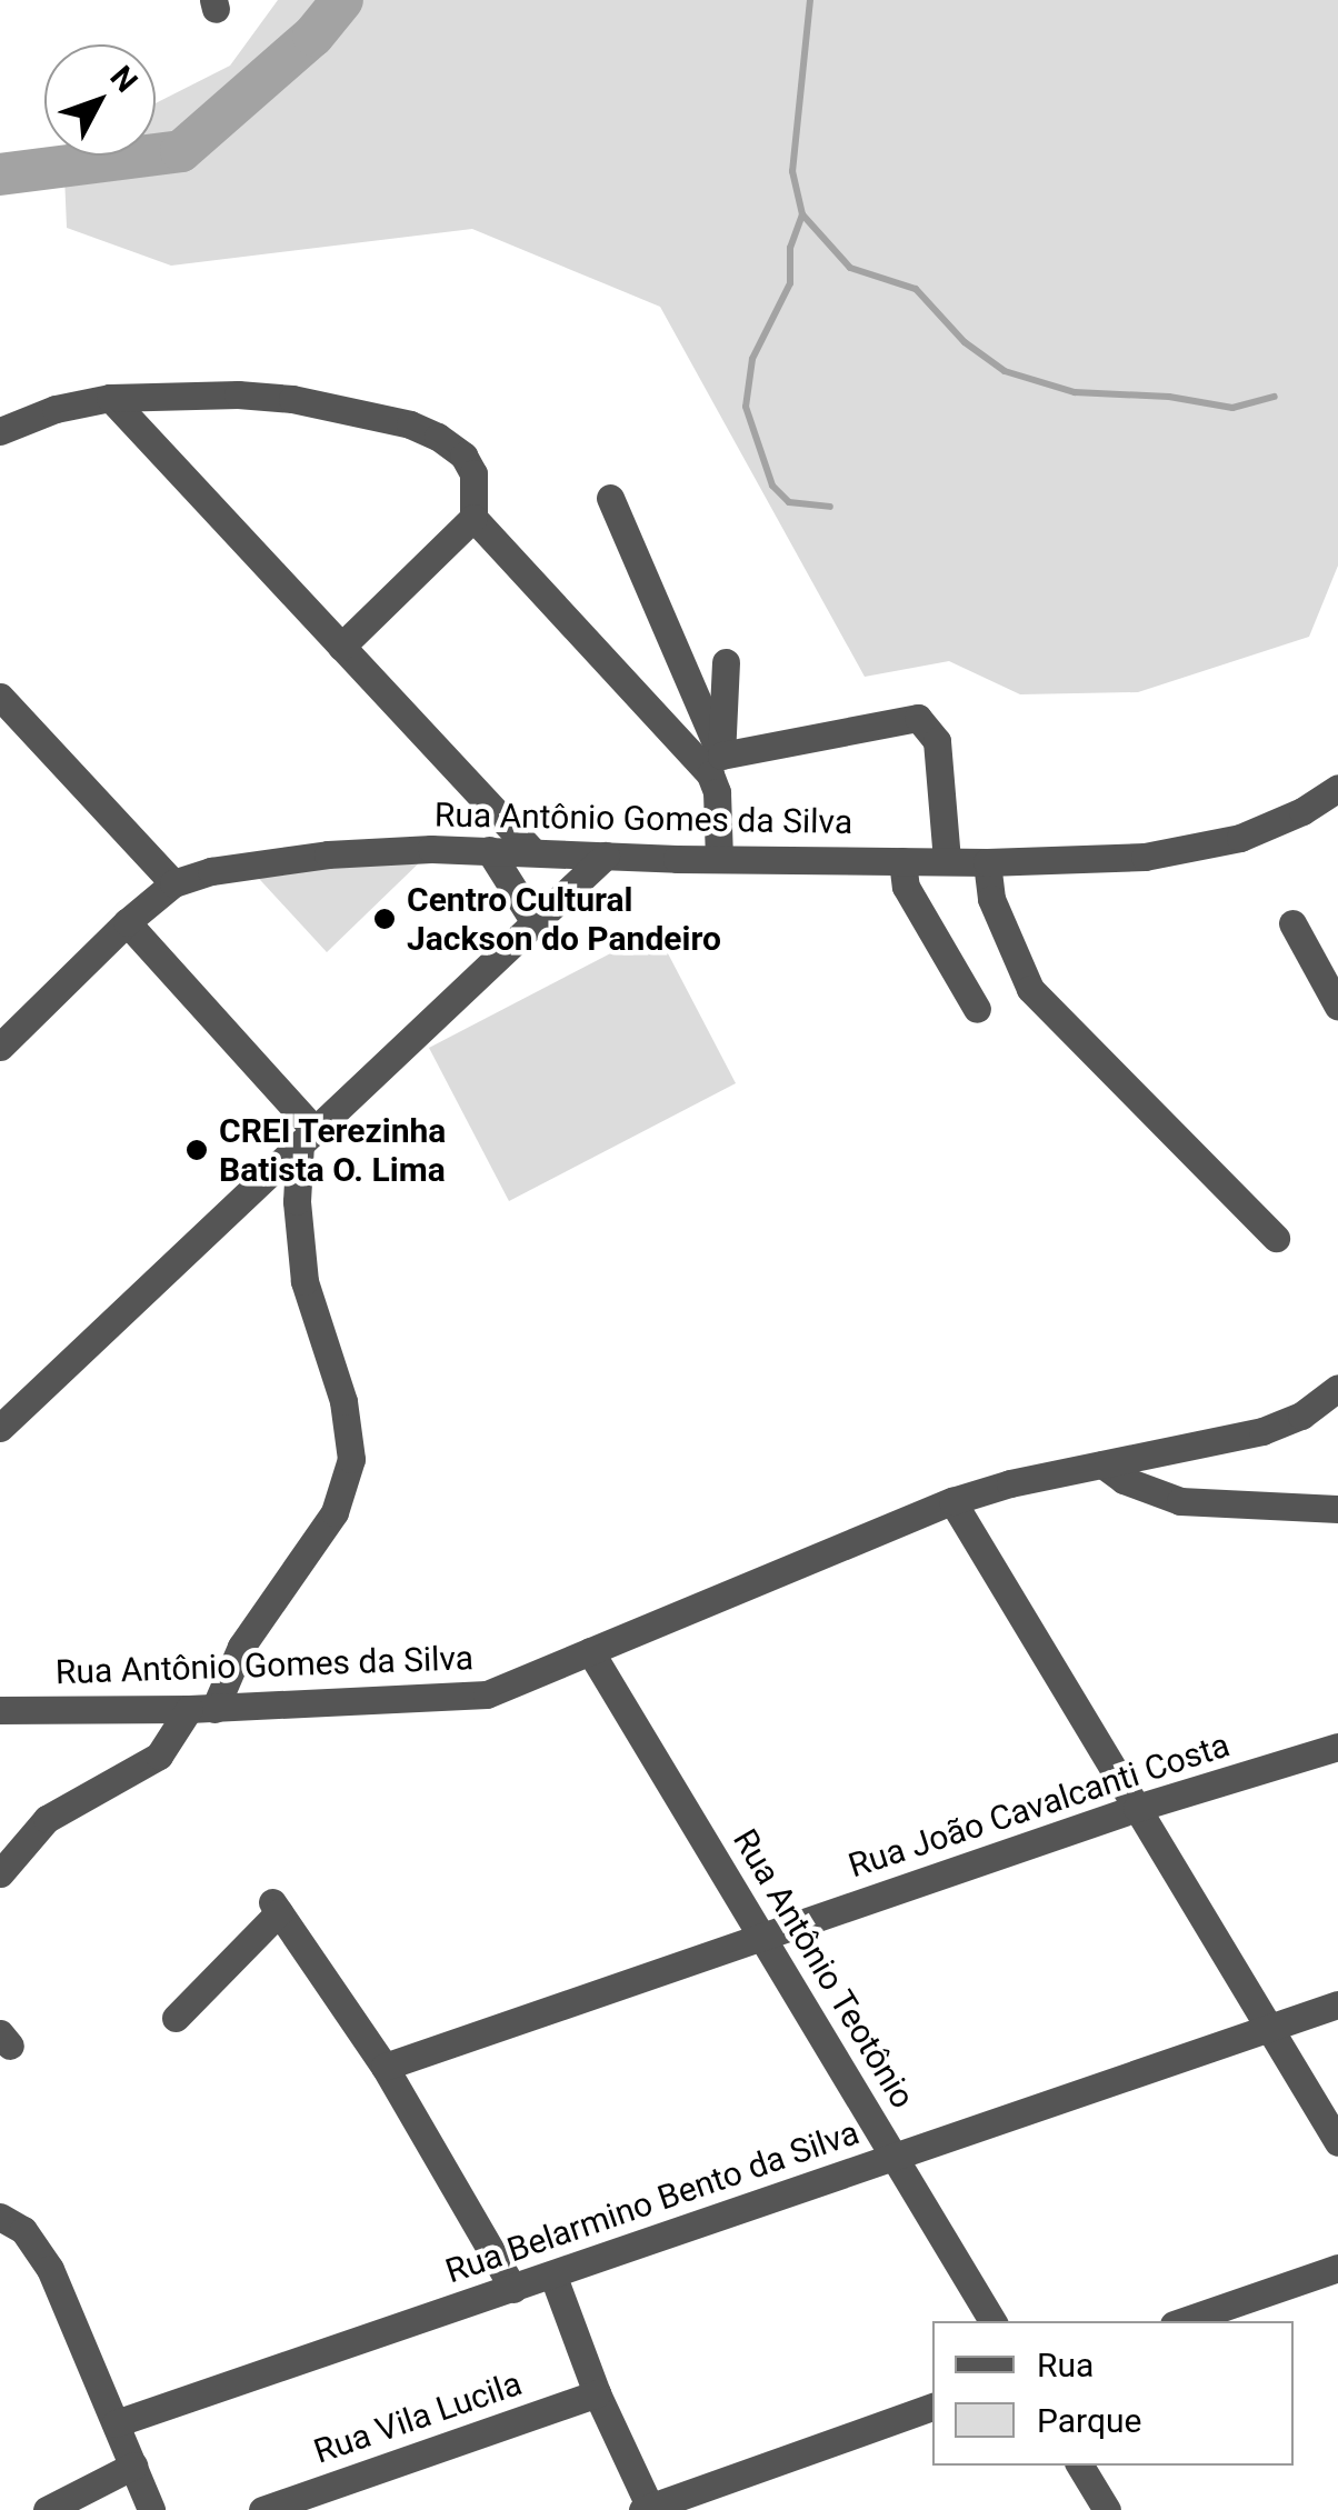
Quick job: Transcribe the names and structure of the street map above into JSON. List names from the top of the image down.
{
  "streets": {
    "street": [
      "Rua Antônio Gomes da Silva",
      "Rua João Cavalcanti Costa",
      "Rua Antônio Teotônio",
      "Rua Belarmino Bento da Silva",
      "Rua Vila Lucila"
    ]
  },
  "crossings": [
    ["Rua Antônio Gomes da Silva", "Rua Antônio Teotônio"],
    ["Rua João Cavalcanti Costa", "Rua Antônio Teotônio"],
    ["Rua Antônio Teotônio", "Rua Belarmino Bento da Silva"]
  ],
  "places": ["Centro Cultural Jackson do Pandeiro", "CREI Terezinha Batista O. Lima"],
  "legend": ["Rua", "Parque"],
  "north": "top right"
}
